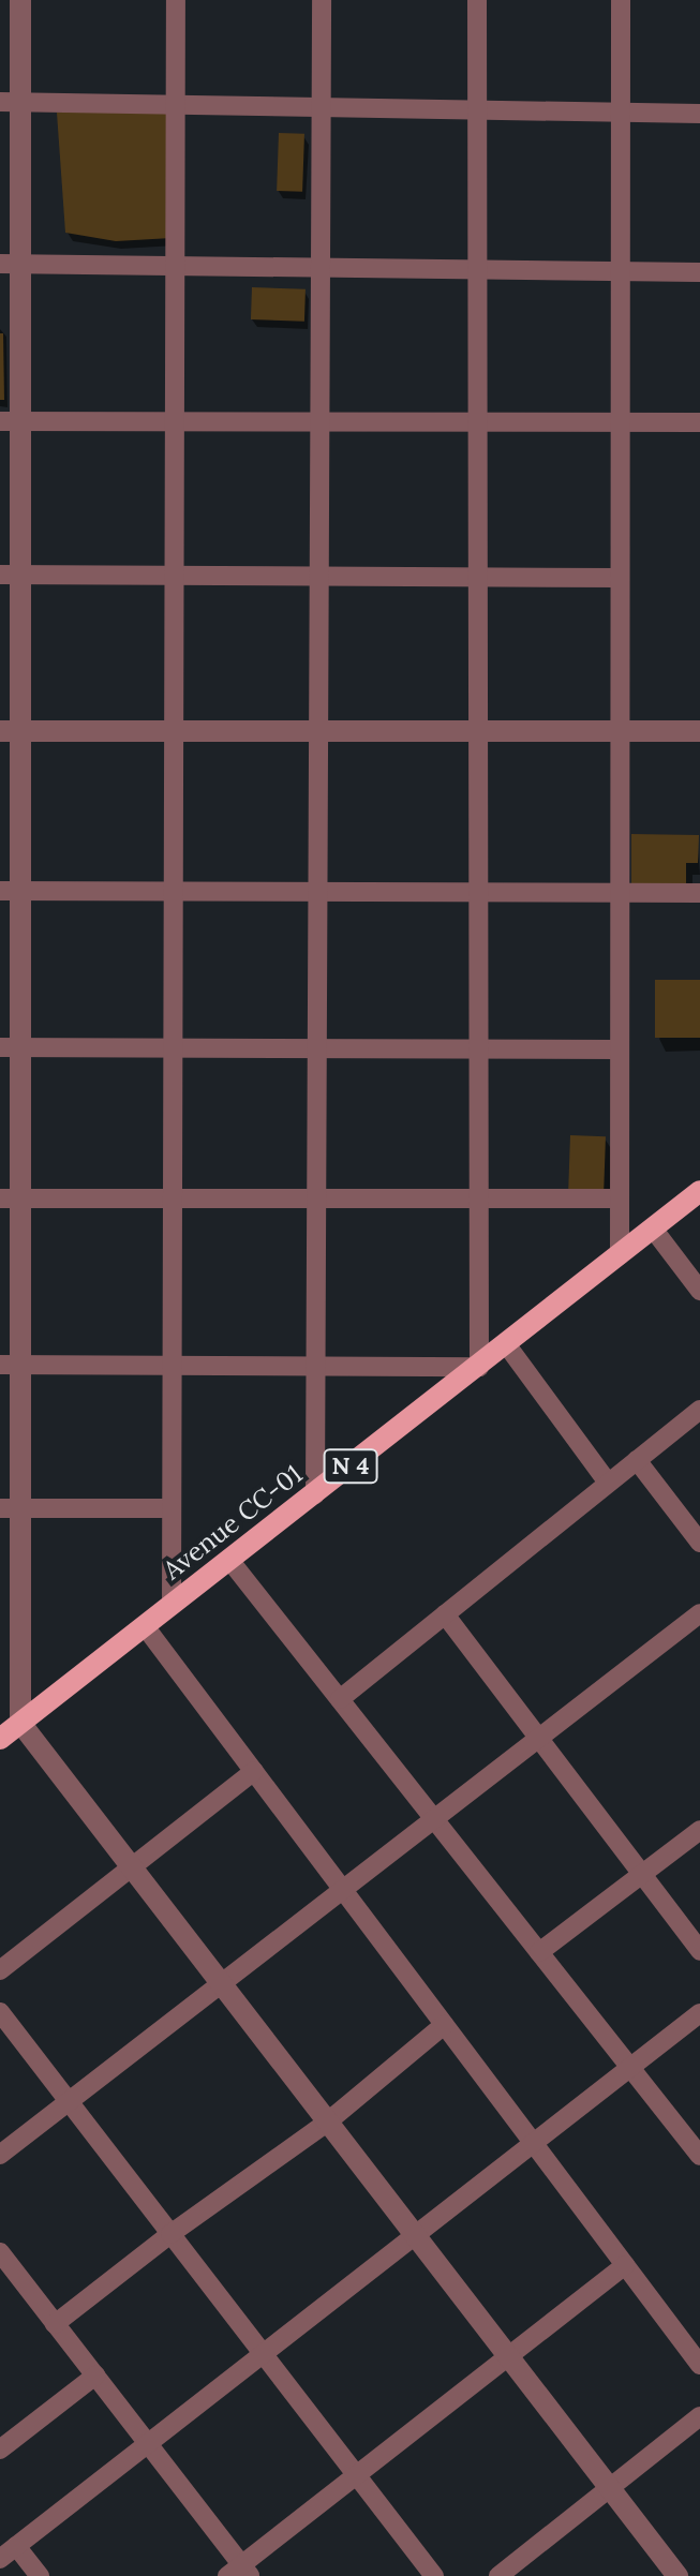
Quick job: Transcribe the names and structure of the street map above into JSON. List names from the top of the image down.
{
  "streets": {
    "main road": ["N 4", "Avenue CC-01"]
  }
}
